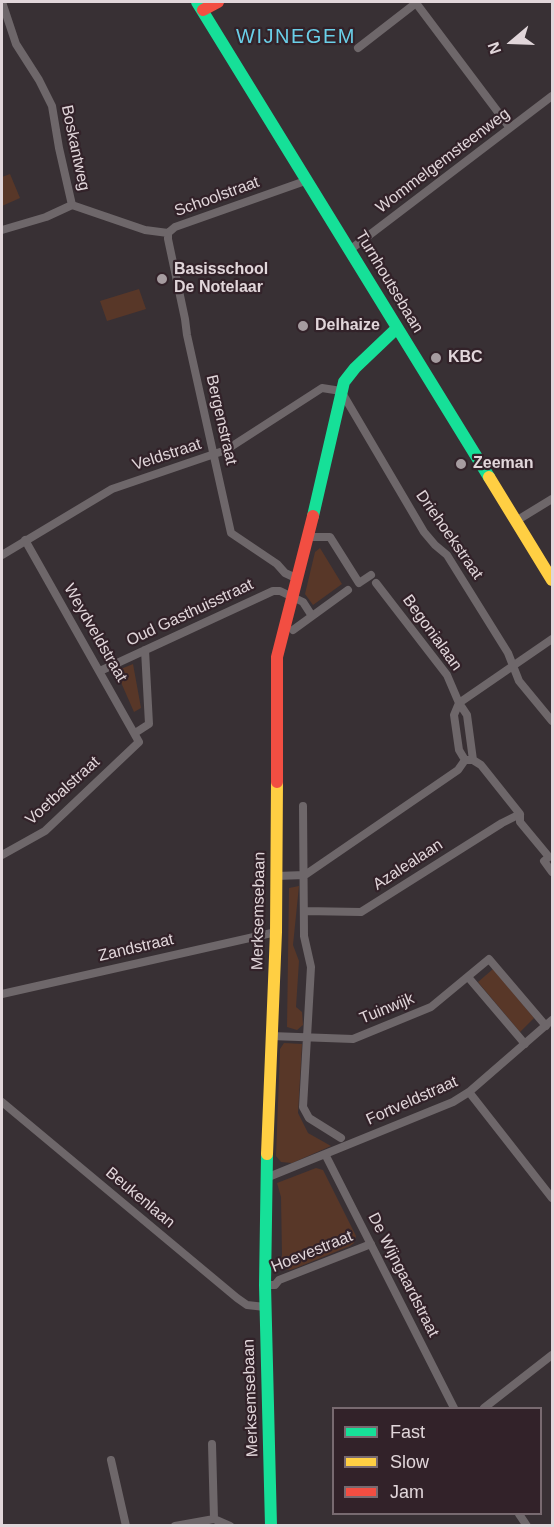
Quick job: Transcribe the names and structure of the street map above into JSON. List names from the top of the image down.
{
  "streets": {
    "main road": ["Turnhoutsebaan", "Merksemsebaan"],
    "street": [
      "Boskantweg",
      "Wommelgemsteenweg",
      "Schoolstraat",
      "Bergenstraat",
      "Veldstraat",
      "Driehoekstraat",
      "Oud Gasthuisstraat",
      "Weydveldstraat",
      "Begonialaan",
      "Voetbalstraat",
      "Azalealaan",
      "Zandstraat",
      "Tuinwijk",
      "Fortveldstraat",
      "Beukenlaan",
      "Hoevestraat",
      "De Wijngaardstraat"
    ]
  },
  "crossings": [
    ["Boskantweg", "Schoolstraat"],
    ["Wommelgemsteenweg", "Turnhoutsebaan"],
    ["Schoolstraat", "Turnhoutsebaan"],
    ["Schoolstraat", "Bergenstraat"],
    ["Turnhoutsebaan", "Merksemsebaan"],
    ["Bergenstraat", "Veldstraat"],
    ["Bergenstraat", "Merksemsebaan"],
    ["Veldstraat", "Driehoekstraat"],
    ["Veldstraat", "Weydveldstraat"],
    ["Veldstraat", "Merksemsebaan"],
    ["Driehoekstraat", "Merksemsebaan"],
    ["Oud Gasthuisstraat", "Weydveldstraat"],
    ["Oud Gasthuisstraat", "Voetbalstraat"],
    ["Oud Gasthuisstraat", "Merksemsebaan"],
    ["Weydveldstraat", "Voetbalstraat"],
    ["Begonialaan", "Merksemsebaan"],
    ["Merksemsebaan", "Zandstraat"],
    ["Merksemsebaan", "Tuinwijk"],
    ["Merksemsebaan", "Fortveldstraat"],
    ["Merksemsebaan", "Beukenlaan"],
    ["Merksemsebaan", "Hoevestraat"],
    ["Tuinwijk", "Fortveldstraat"],
    ["Fortveldstraat", "De Wijngaardstraat"],
    ["Hoevestraat", "De Wijngaardstraat"]
  ],
  "districts": ["WIJNEGEM"],
  "places": [
    "Basisschool De Notelaar",
    "Delhaize",
    "KBC",
    "Zeeman"
  ],
  "legend": ["Fast", "Slow", "Jam"],
  "north": "left"
}
